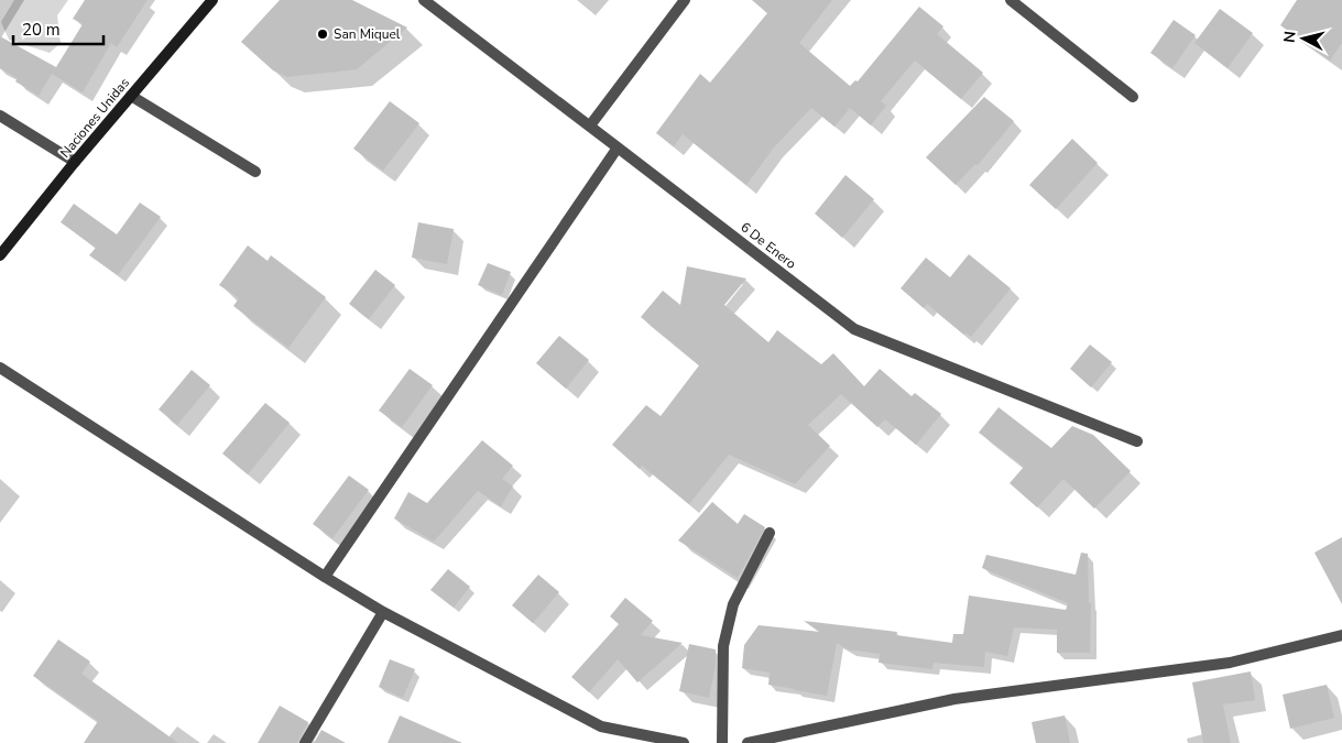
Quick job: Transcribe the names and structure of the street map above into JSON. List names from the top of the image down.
{
  "streets": {
    "street": ["Naciones Unidas", "6 De Enero"]
  },
  "places": ["San Miquel"],
  "scale_bar": "20 m",
  "north": "left"
}
